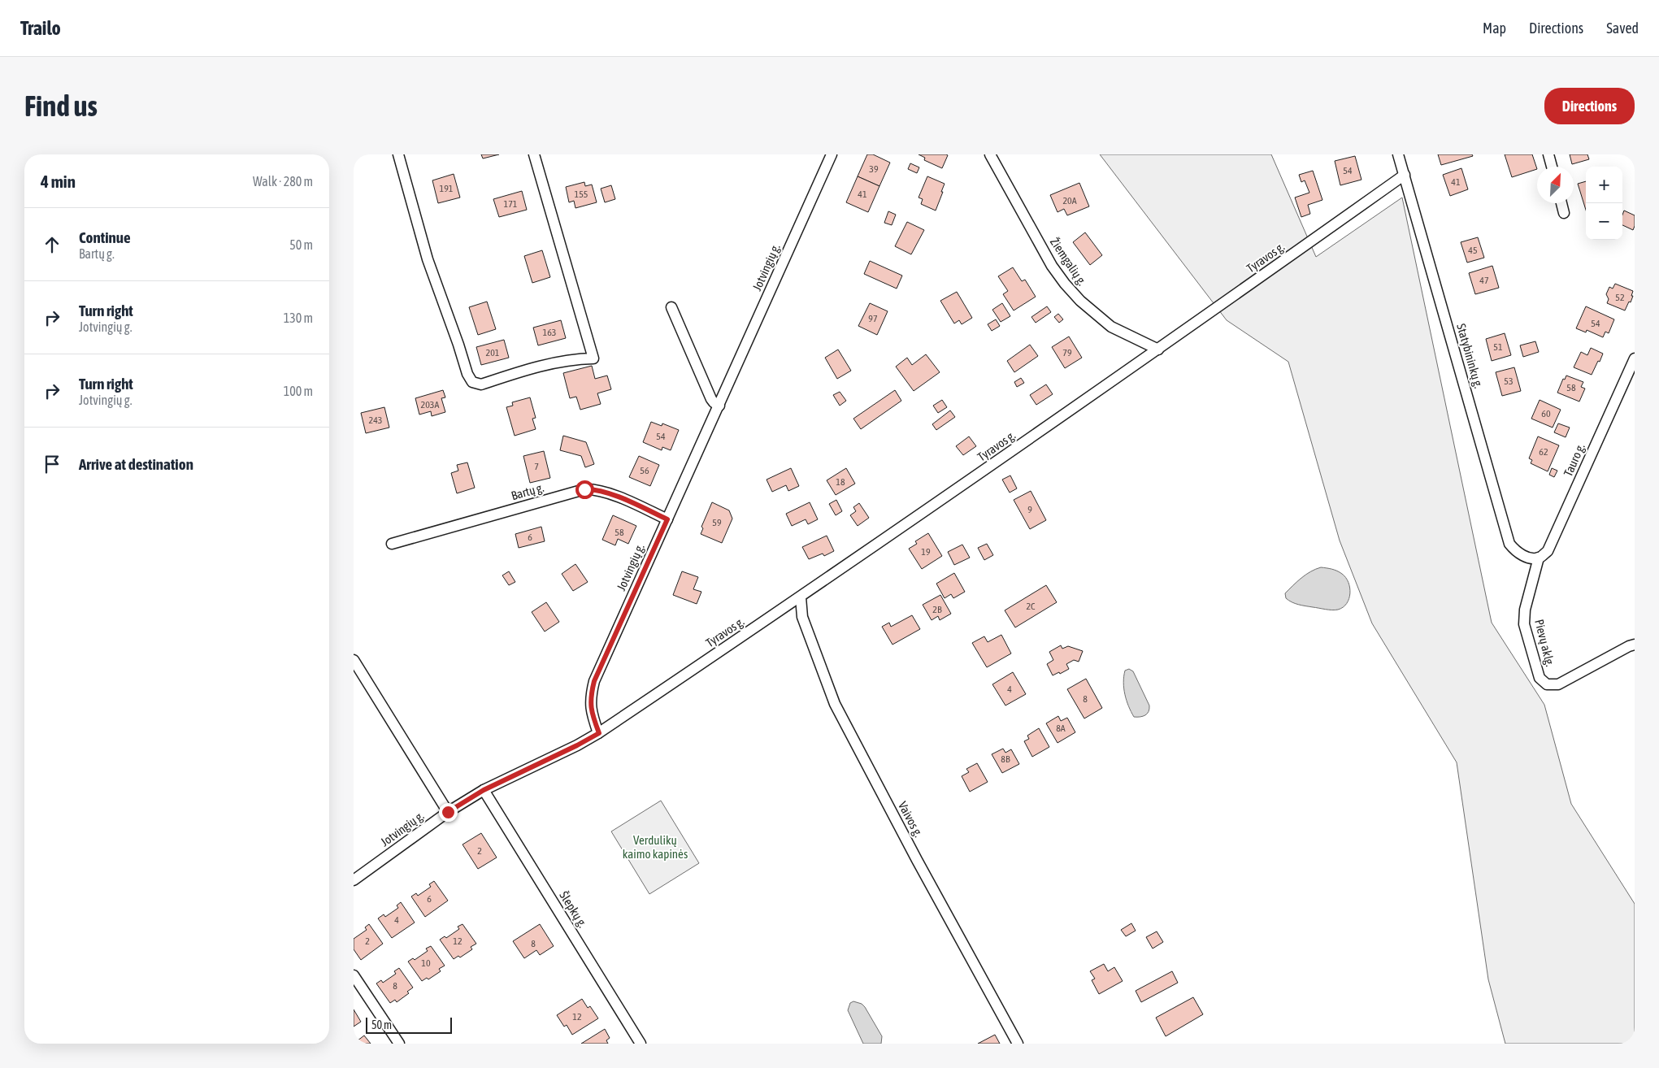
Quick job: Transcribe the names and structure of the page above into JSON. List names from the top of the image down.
{
  "streets": {
    "street": [
      "Tyravos g.",
      "Žiemgalių g.",
      "Jotvingių g.",
      "Statybininkų g.",
      "Tauro g.",
      "Bartų g.",
      "Pievų aklg.",
      "Vaivos g.",
      "Šlepkų g."
    ]
  },
  "crossings": [
    ["Tyravos g.", "Žiemgalių g."],
    ["Tyravos g.", "Jotvingių g."],
    ["Tyravos g.", "Statybininkų g."],
    ["Tyravos g.", "Vaivos g."],
    ["Jotvingių g.", "Bartų g."],
    ["Jotvingių g.", "Šlepkų g."],
    ["Statybininkų g.", "Tauro g."],
    ["Statybininkų g.", "Pievų aklg."],
    ["Tauro g.", "Pievų aklg."]
  ],
  "parks": ["Verdulikų kaimo kapinės"],
  "house_numbers": [
    "39",
    "54",
    "41",
    "191",
    "155",
    "41",
    "20A",
    "171",
    "45",
    "47",
    "52",
    "97",
    "54",
    "163",
    "51",
    "201",
    "79",
    "53",
    "58",
    "203A",
    "60",
    "243",
    "54",
    "62",
    "7",
    "56",
    "18",
    "9",
    "59",
    "58",
    "6",
    "19",
    "2C",
    "2B",
    "4",
    "8",
    "8A",
    "8B",
    "2",
    "6",
    "4",
    "2",
    "12",
    "8",
    "10",
    "8",
    "12"
  ],
  "scale_bar": "50 m",
  "north": "top right",
  "page": {
    "header": "Trailo",
    "nav": ["Map", "Directions", "Saved"],
    "buttons": "Directions",
    "title": "Find us",
    "heading": ["4 min", "Walk · 280 m"],
    "map_buttons": ["+", "−"],
    "list": [
      ["Continue", "Bartų g.", "50 m"],
      ["Turn right", "Jotvingių g.", "130 m"],
      ["Turn right", "Jotvingių g.", "100 m"],
      "Arrive at destination"
    ],
    "scale": "50 m"
  }
}
